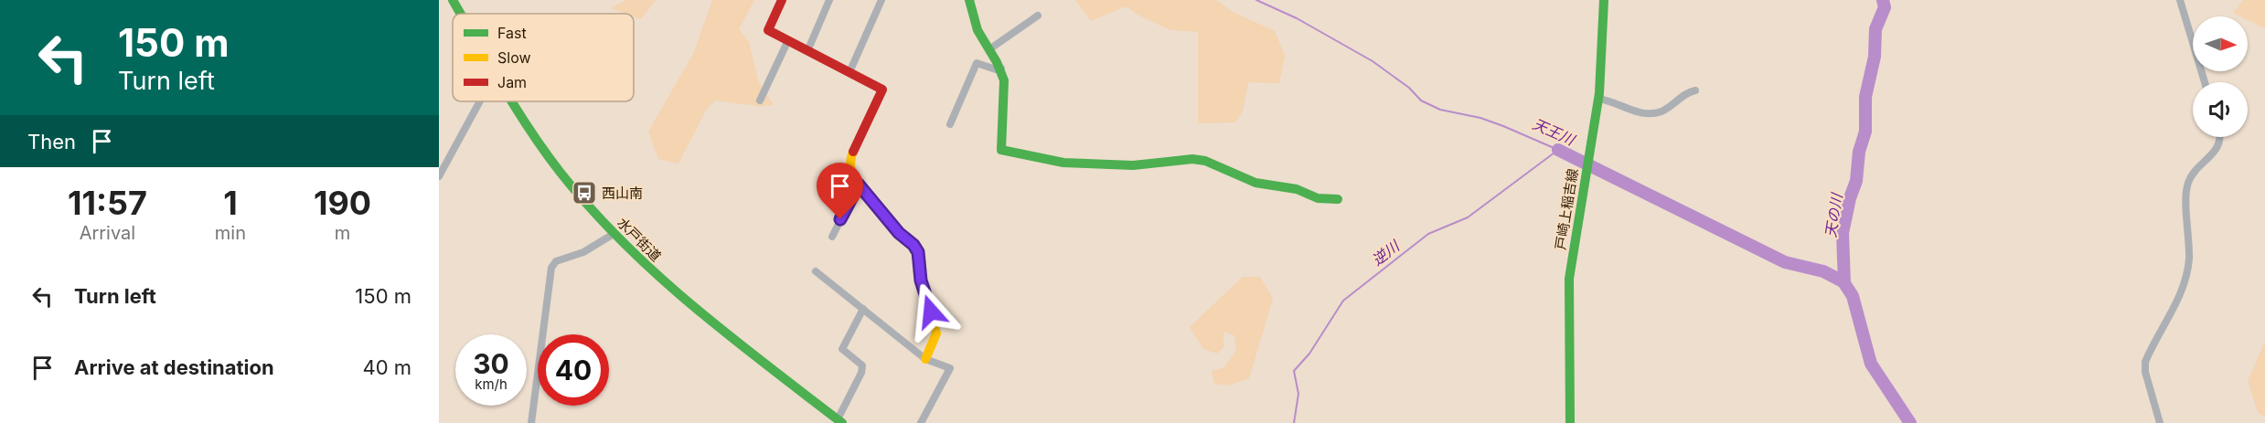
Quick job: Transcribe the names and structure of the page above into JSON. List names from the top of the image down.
{
  "streets": {
    "main road": ["戸崎上稲吉線", "水戸街道"]
  },
  "water": ["天王川", "天の川", "逆川"],
  "places": {
    "bus stop": ["西山南"]
  },
  "legend": ["Fast", "Slow", "Jam"],
  "north": "right",
  "page": {
    "turn": ["150 m", "Turn left"],
    "then": "Then",
    "eta": [
      "11:57",
      "Arrival",
      "1",
      "min",
      "190",
      "m"
    ],
    "list": [
      {
        "name": "Turn left",
        "value": "150 m"
      },
      {
        "name": "Arrive at destination",
        "value": "40 m"
      }
    ],
    "speed": "30 km/h",
    "limit": "40"
  }
}
